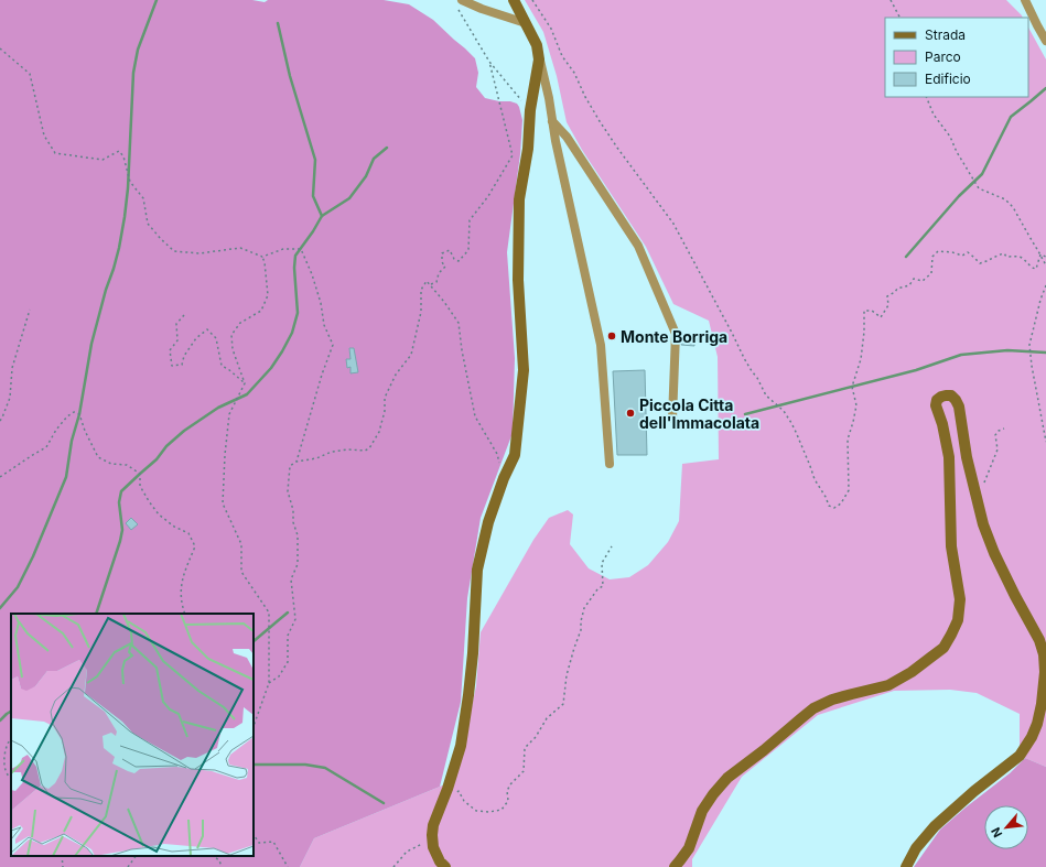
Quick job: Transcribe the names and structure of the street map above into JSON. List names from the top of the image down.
{
  "places": ["Monte Borriga", "Piccola Citta dell'Immacolata"],
  "legend": ["Strada", "Parco", "Edificio"],
  "north": "bottom left"
}
